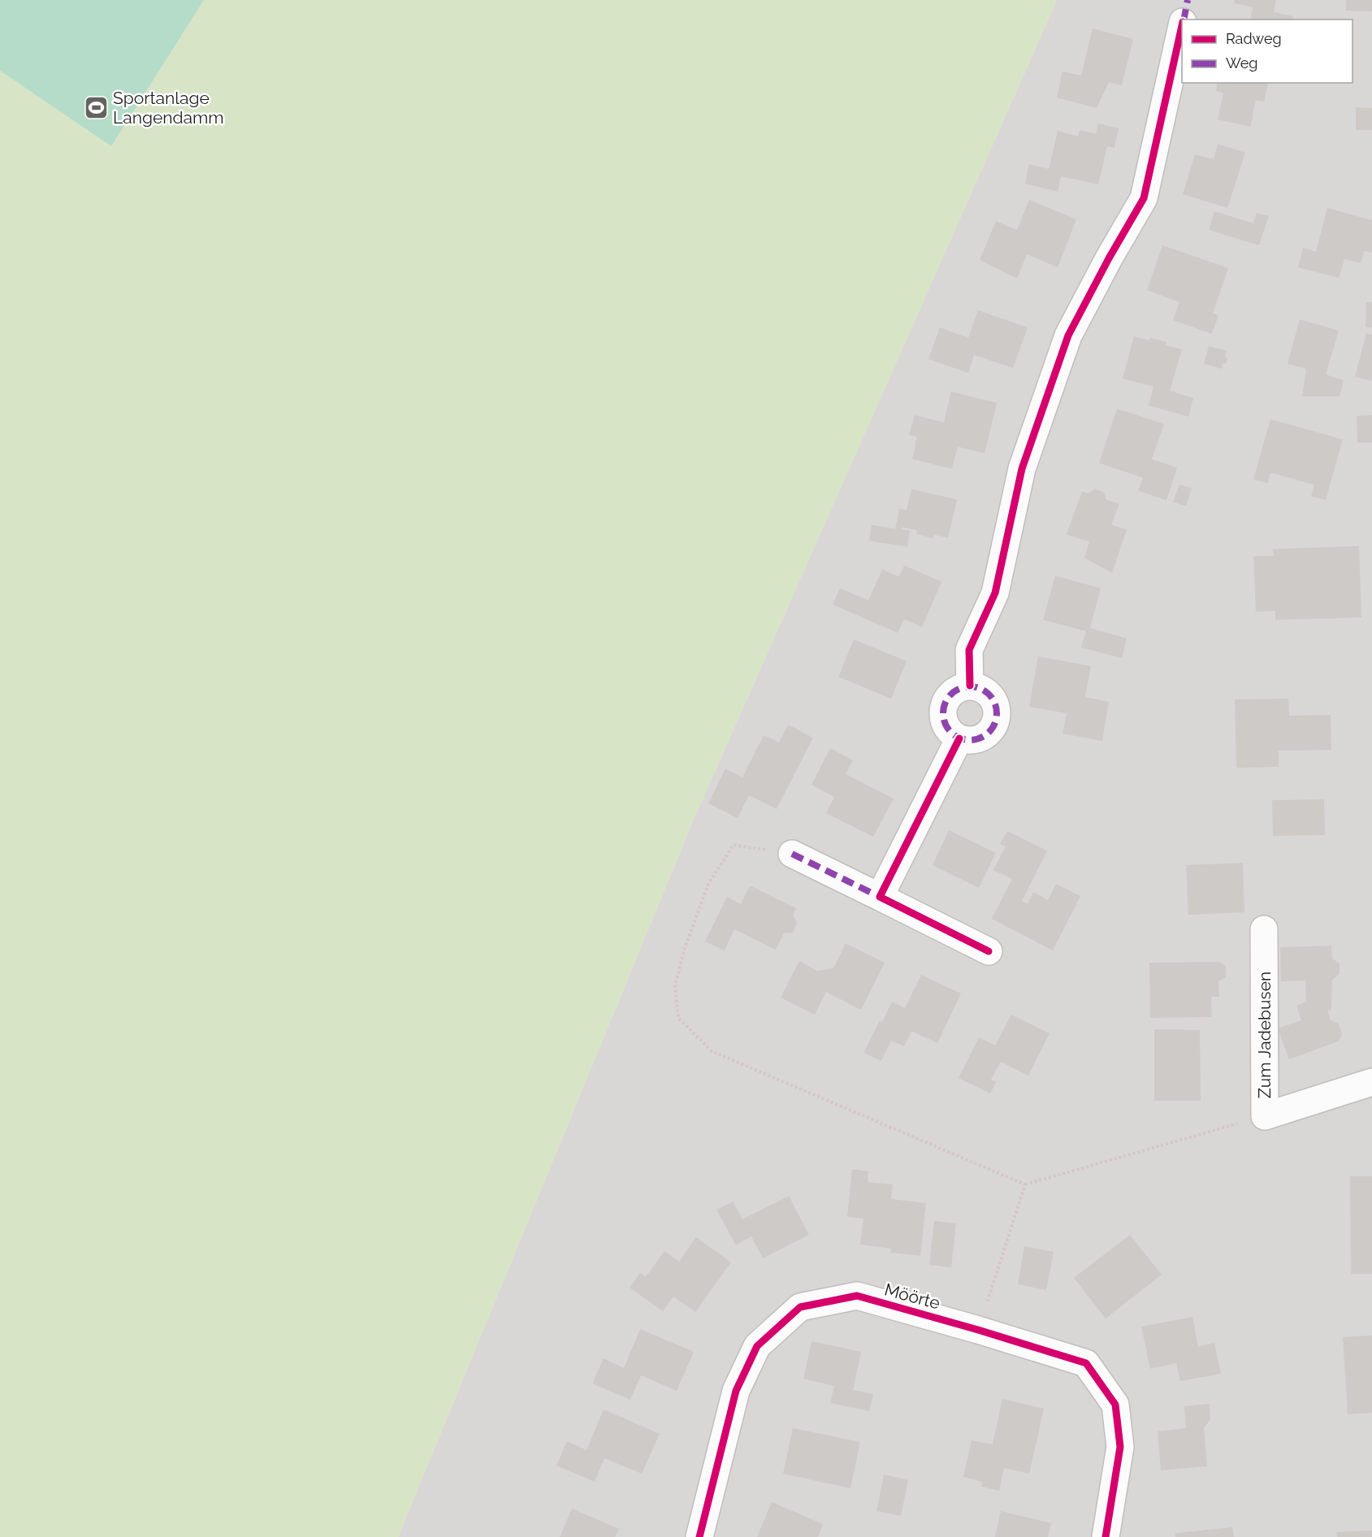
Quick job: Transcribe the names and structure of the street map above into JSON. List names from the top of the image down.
{
  "streets": {
    "street": ["Zum Jadebusen", "Möörte"]
  },
  "places": {
    "sports": ["Sportanlage Langendamm"]
  },
  "legend": ["Radweg", "Weg"]
}
